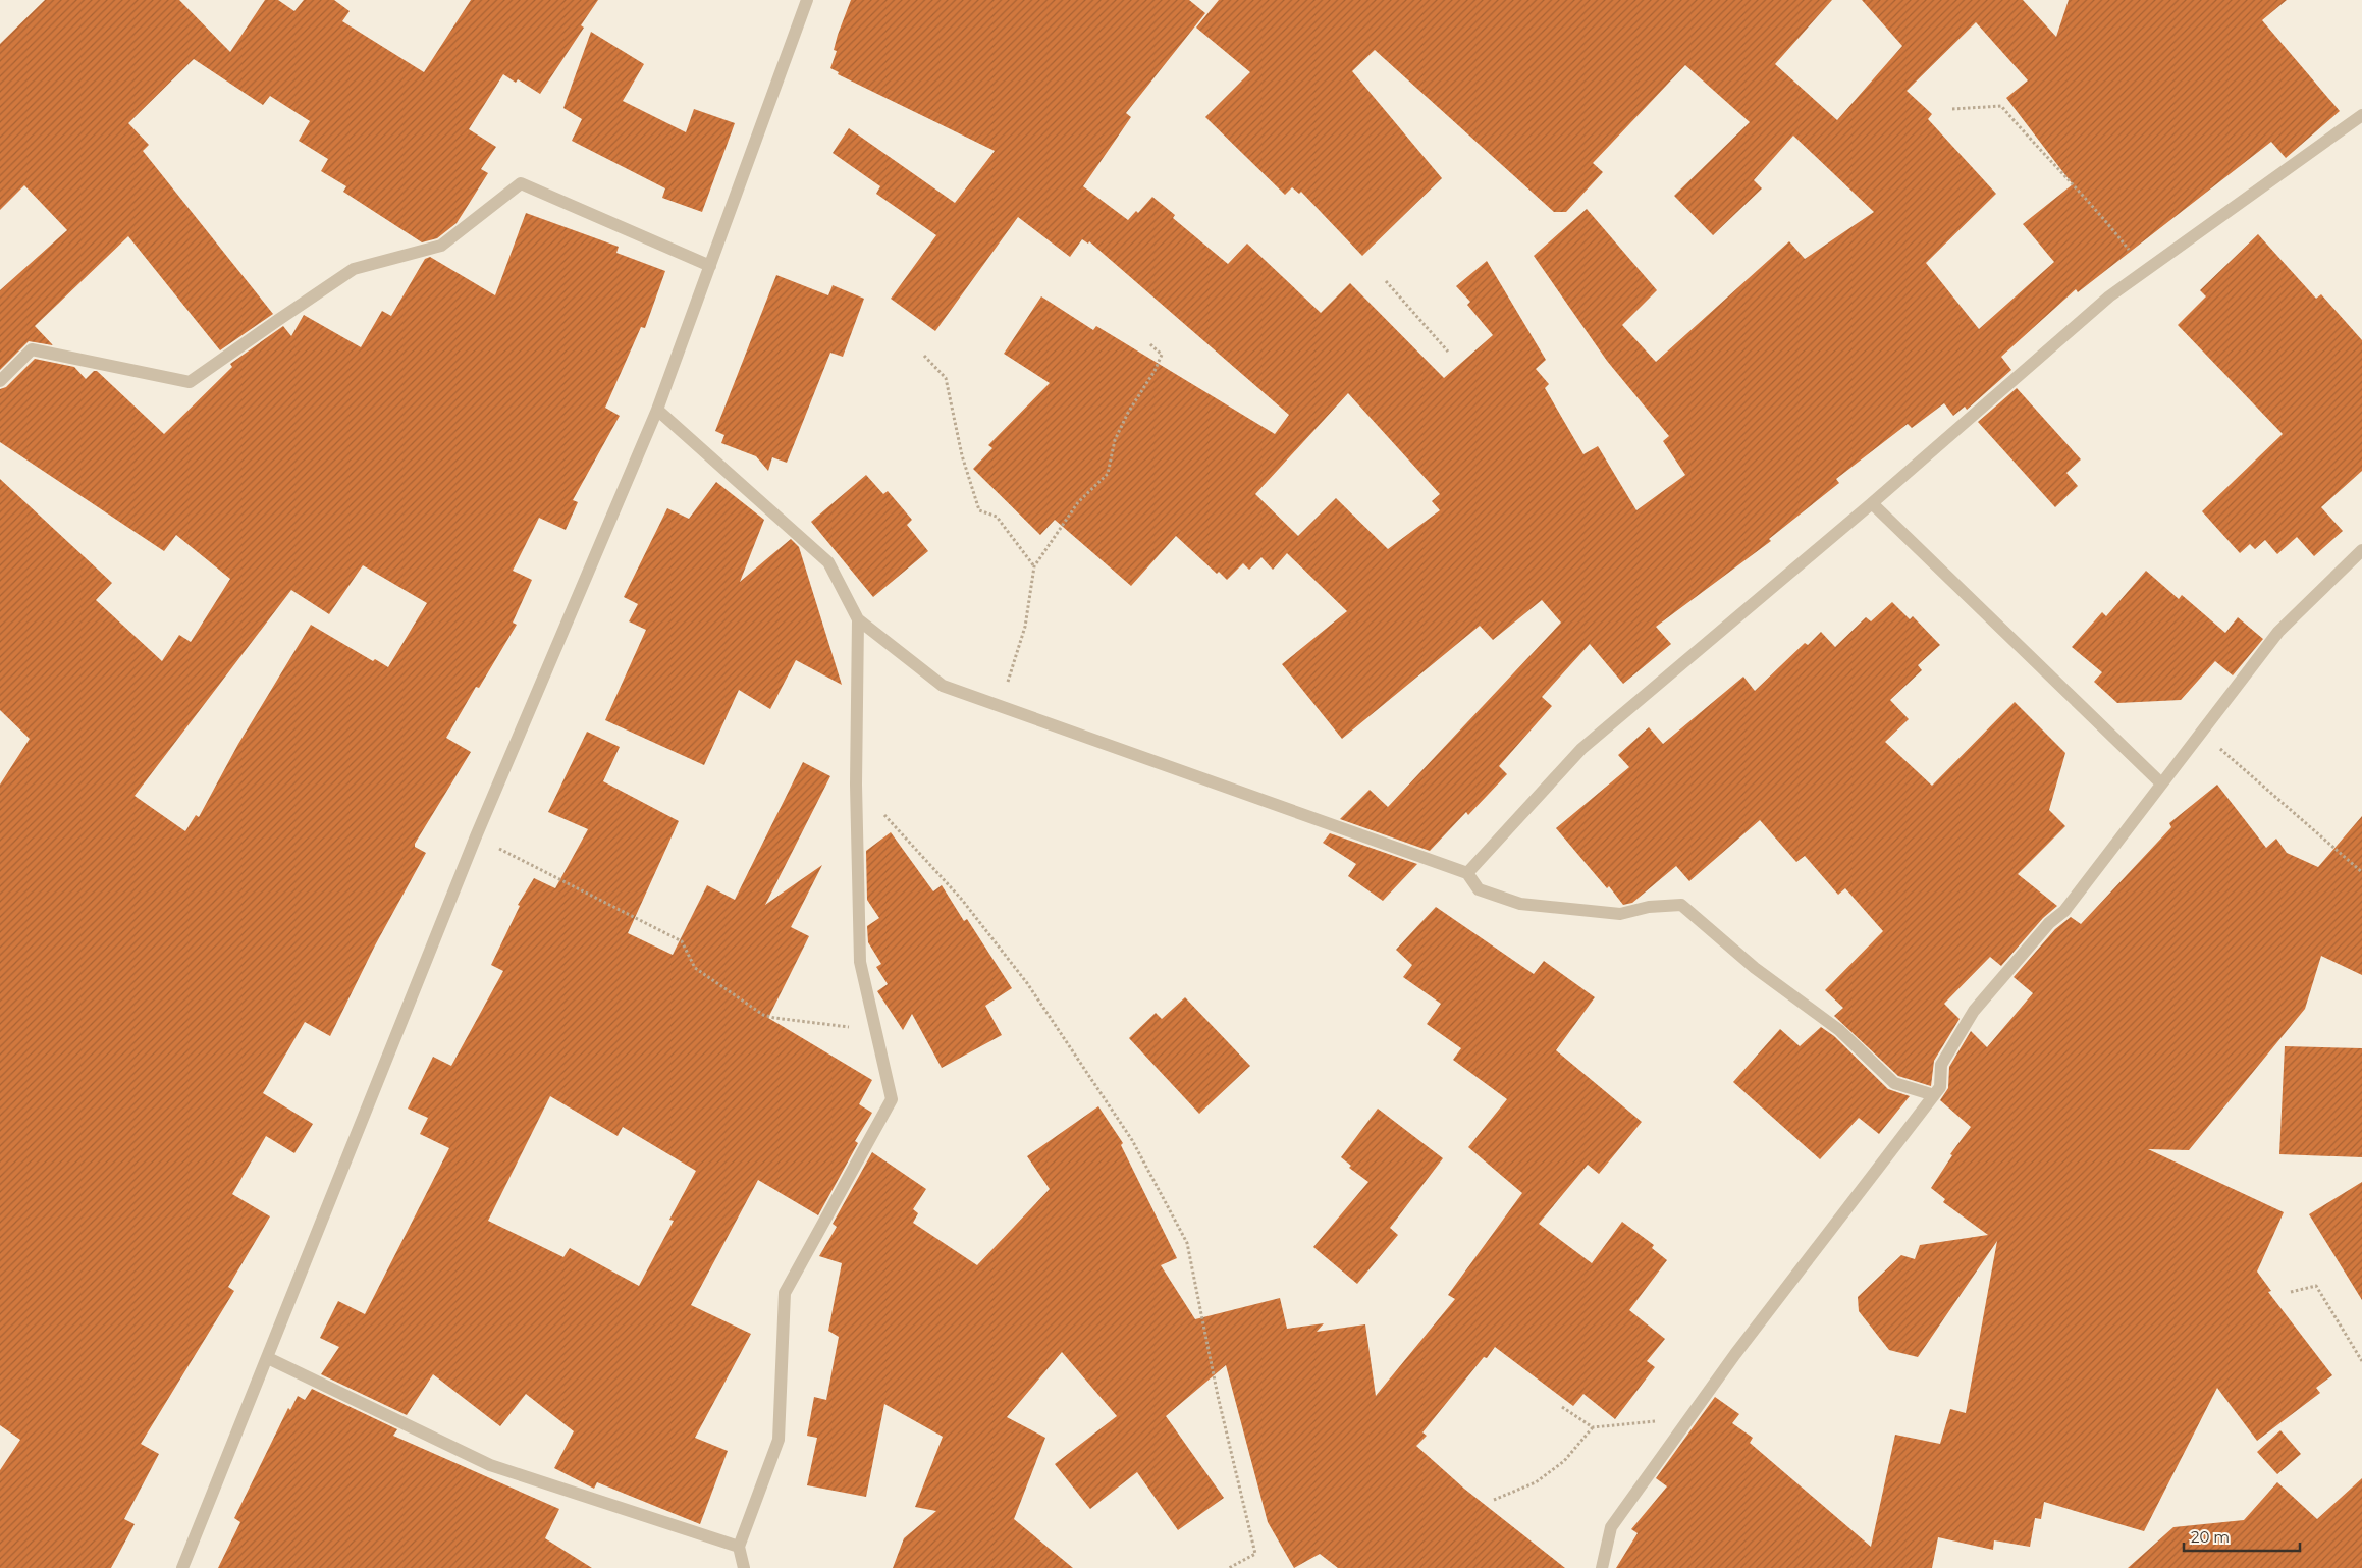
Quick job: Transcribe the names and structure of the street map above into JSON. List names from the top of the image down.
{
  "scale_bar": "20 m"
}
